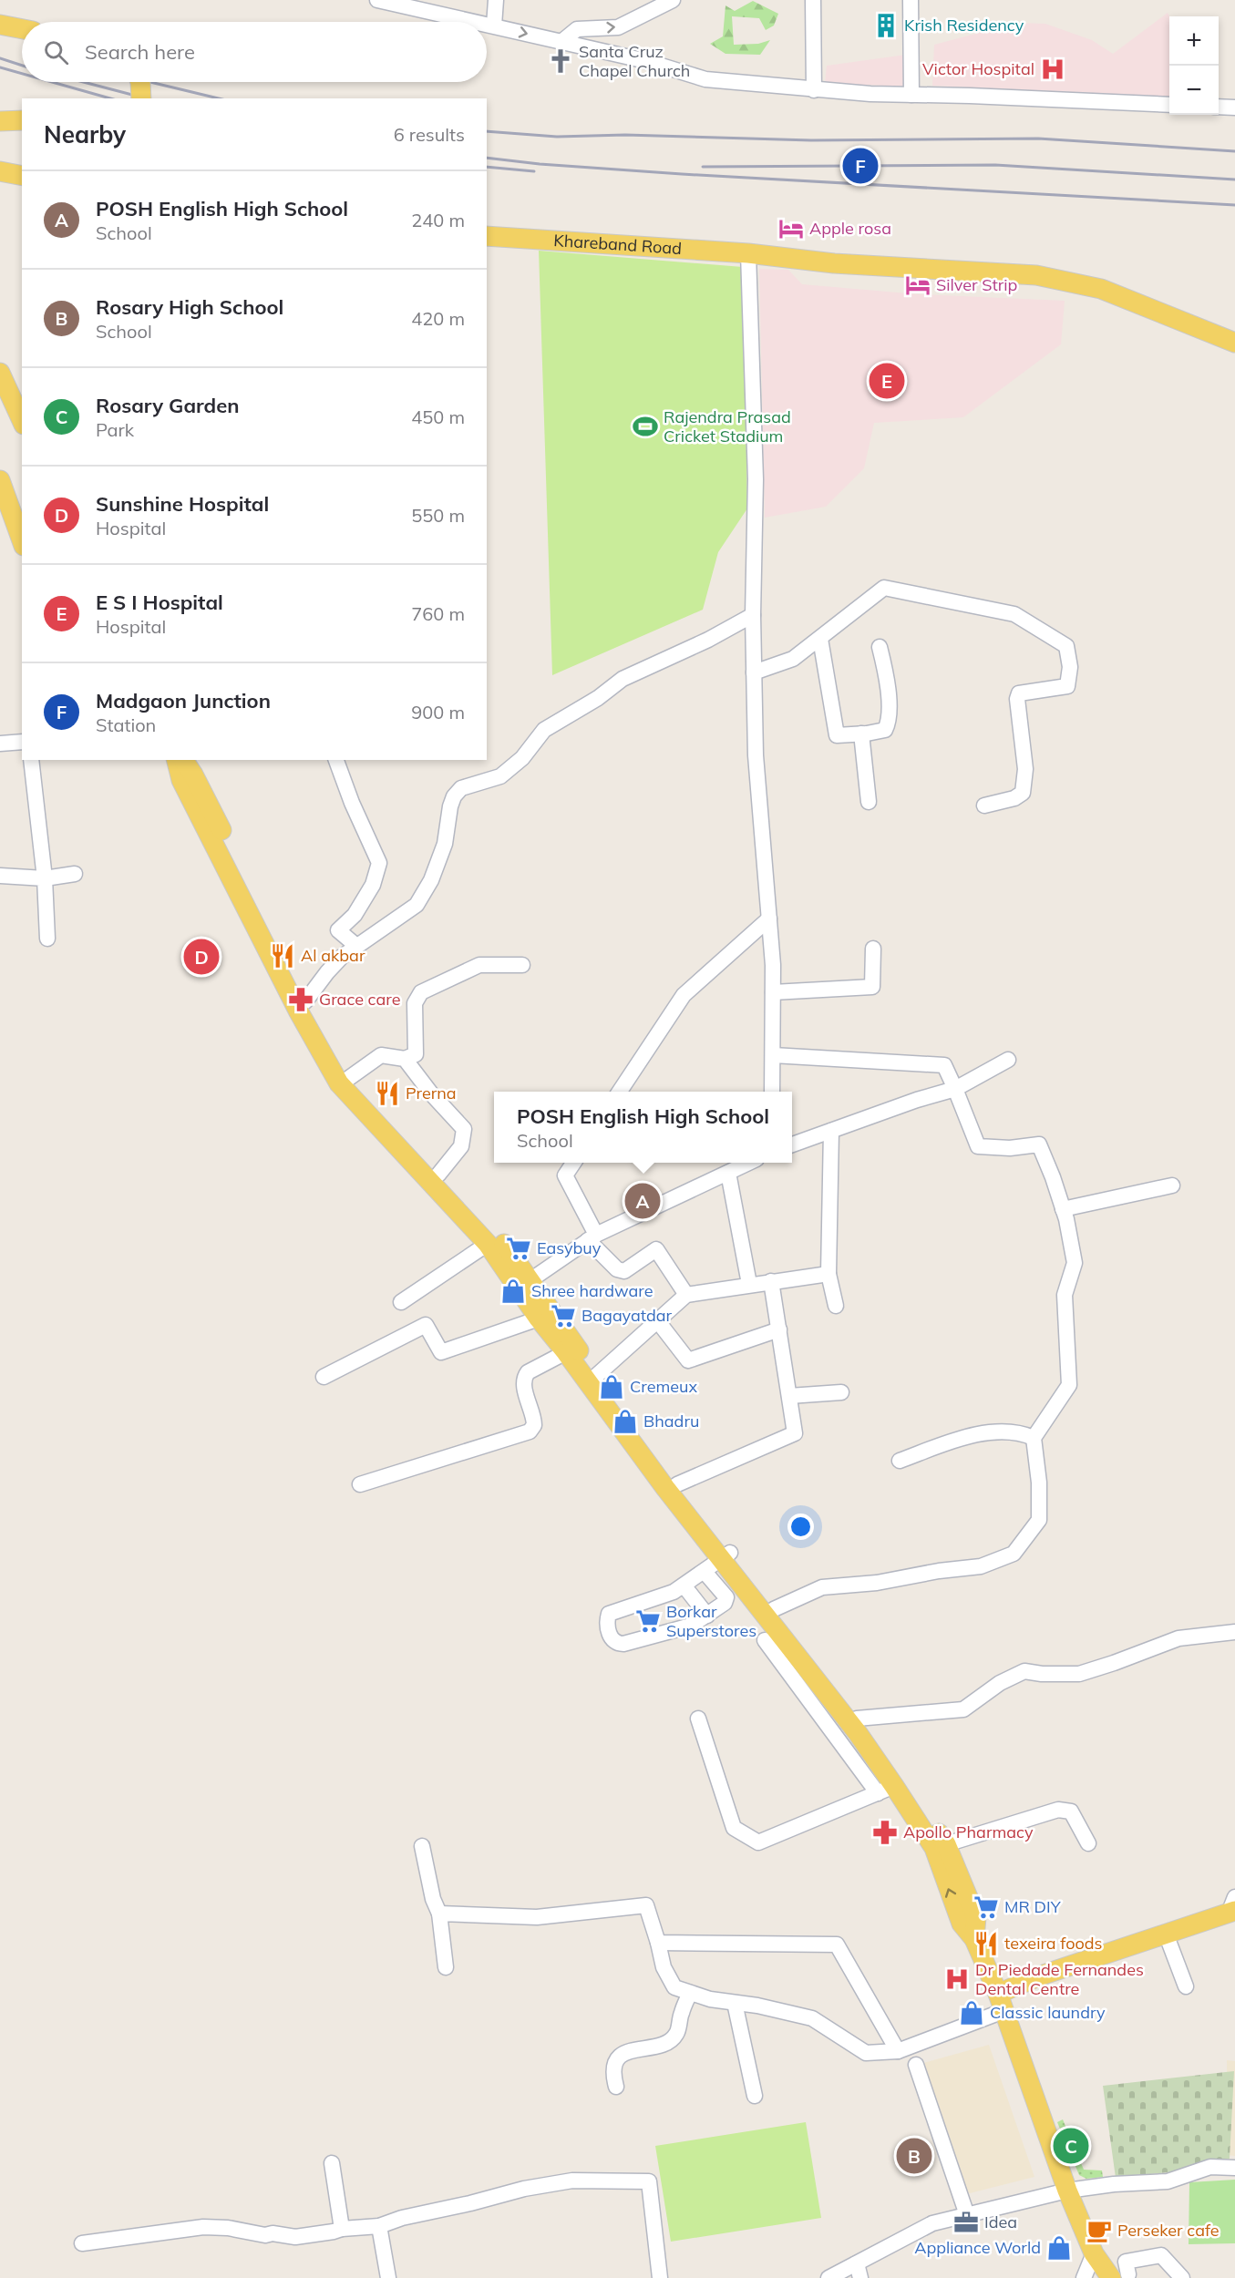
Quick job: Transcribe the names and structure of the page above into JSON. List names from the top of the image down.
{
  "streets": {
    "main road": ["Khareband Road"]
  },
  "places": {
    "building": ["Krish Residency"],
    "church": ["Santa Cruz Chapel Church"],
    "hospital": ["Victor Hospital", "Dr Piedade Fernandes Dental Centre"],
    "hotel": ["Apple rosa", "Silver Strip"],
    "sports": ["Rajendra Prasad Cricket Stadium"],
    "restaurant": ["Al akbar", "Prerna", "texeira foods"],
    "pharmacy": ["Grace care", "Apollo Pharmacy"],
    "supermarket": [
      "Easybuy",
      "Bagayatdar",
      "Borkar Superstores",
      "MR DIY"
    ],
    "shop": [
      "Shree hardware",
      "Cremeux",
      "Bhadru",
      "Classic laundry",
      "Appliance World"
    ],
    "office": ["Idea"],
    "cafe": ["Perseker cafe"]
  },
  "page": {
    "map_buttons": ["+", "−"],
    "search": "Search here",
    "heading": ["Nearby", "6 results"],
    "pins": [
      "F",
      "E",
      "D",
      "A",
      "C",
      "B"
    ],
    "list": [
      {
        "mark": "A",
        "name": "POSH English High School",
        "note": "School",
        "value": "240 m"
      },
      {
        "mark": "B",
        "name": "Rosary High School",
        "note": "School",
        "value": "420 m"
      },
      {
        "mark": "C",
        "name": "Rosary Garden",
        "note": "Park",
        "value": "450 m"
      },
      {
        "mark": "D",
        "name": "Sunshine Hospital",
        "note": "Hospital",
        "value": "550 m"
      },
      {
        "mark": "E",
        "name": "E S I Hospital",
        "note": "Hospital",
        "value": "760 m"
      },
      {
        "mark": "F",
        "name": "Madgaon Junction",
        "note": "Station",
        "value": "900 m"
      }
    ],
    "popup": ["POSH English High School", "School"]
  }
}
